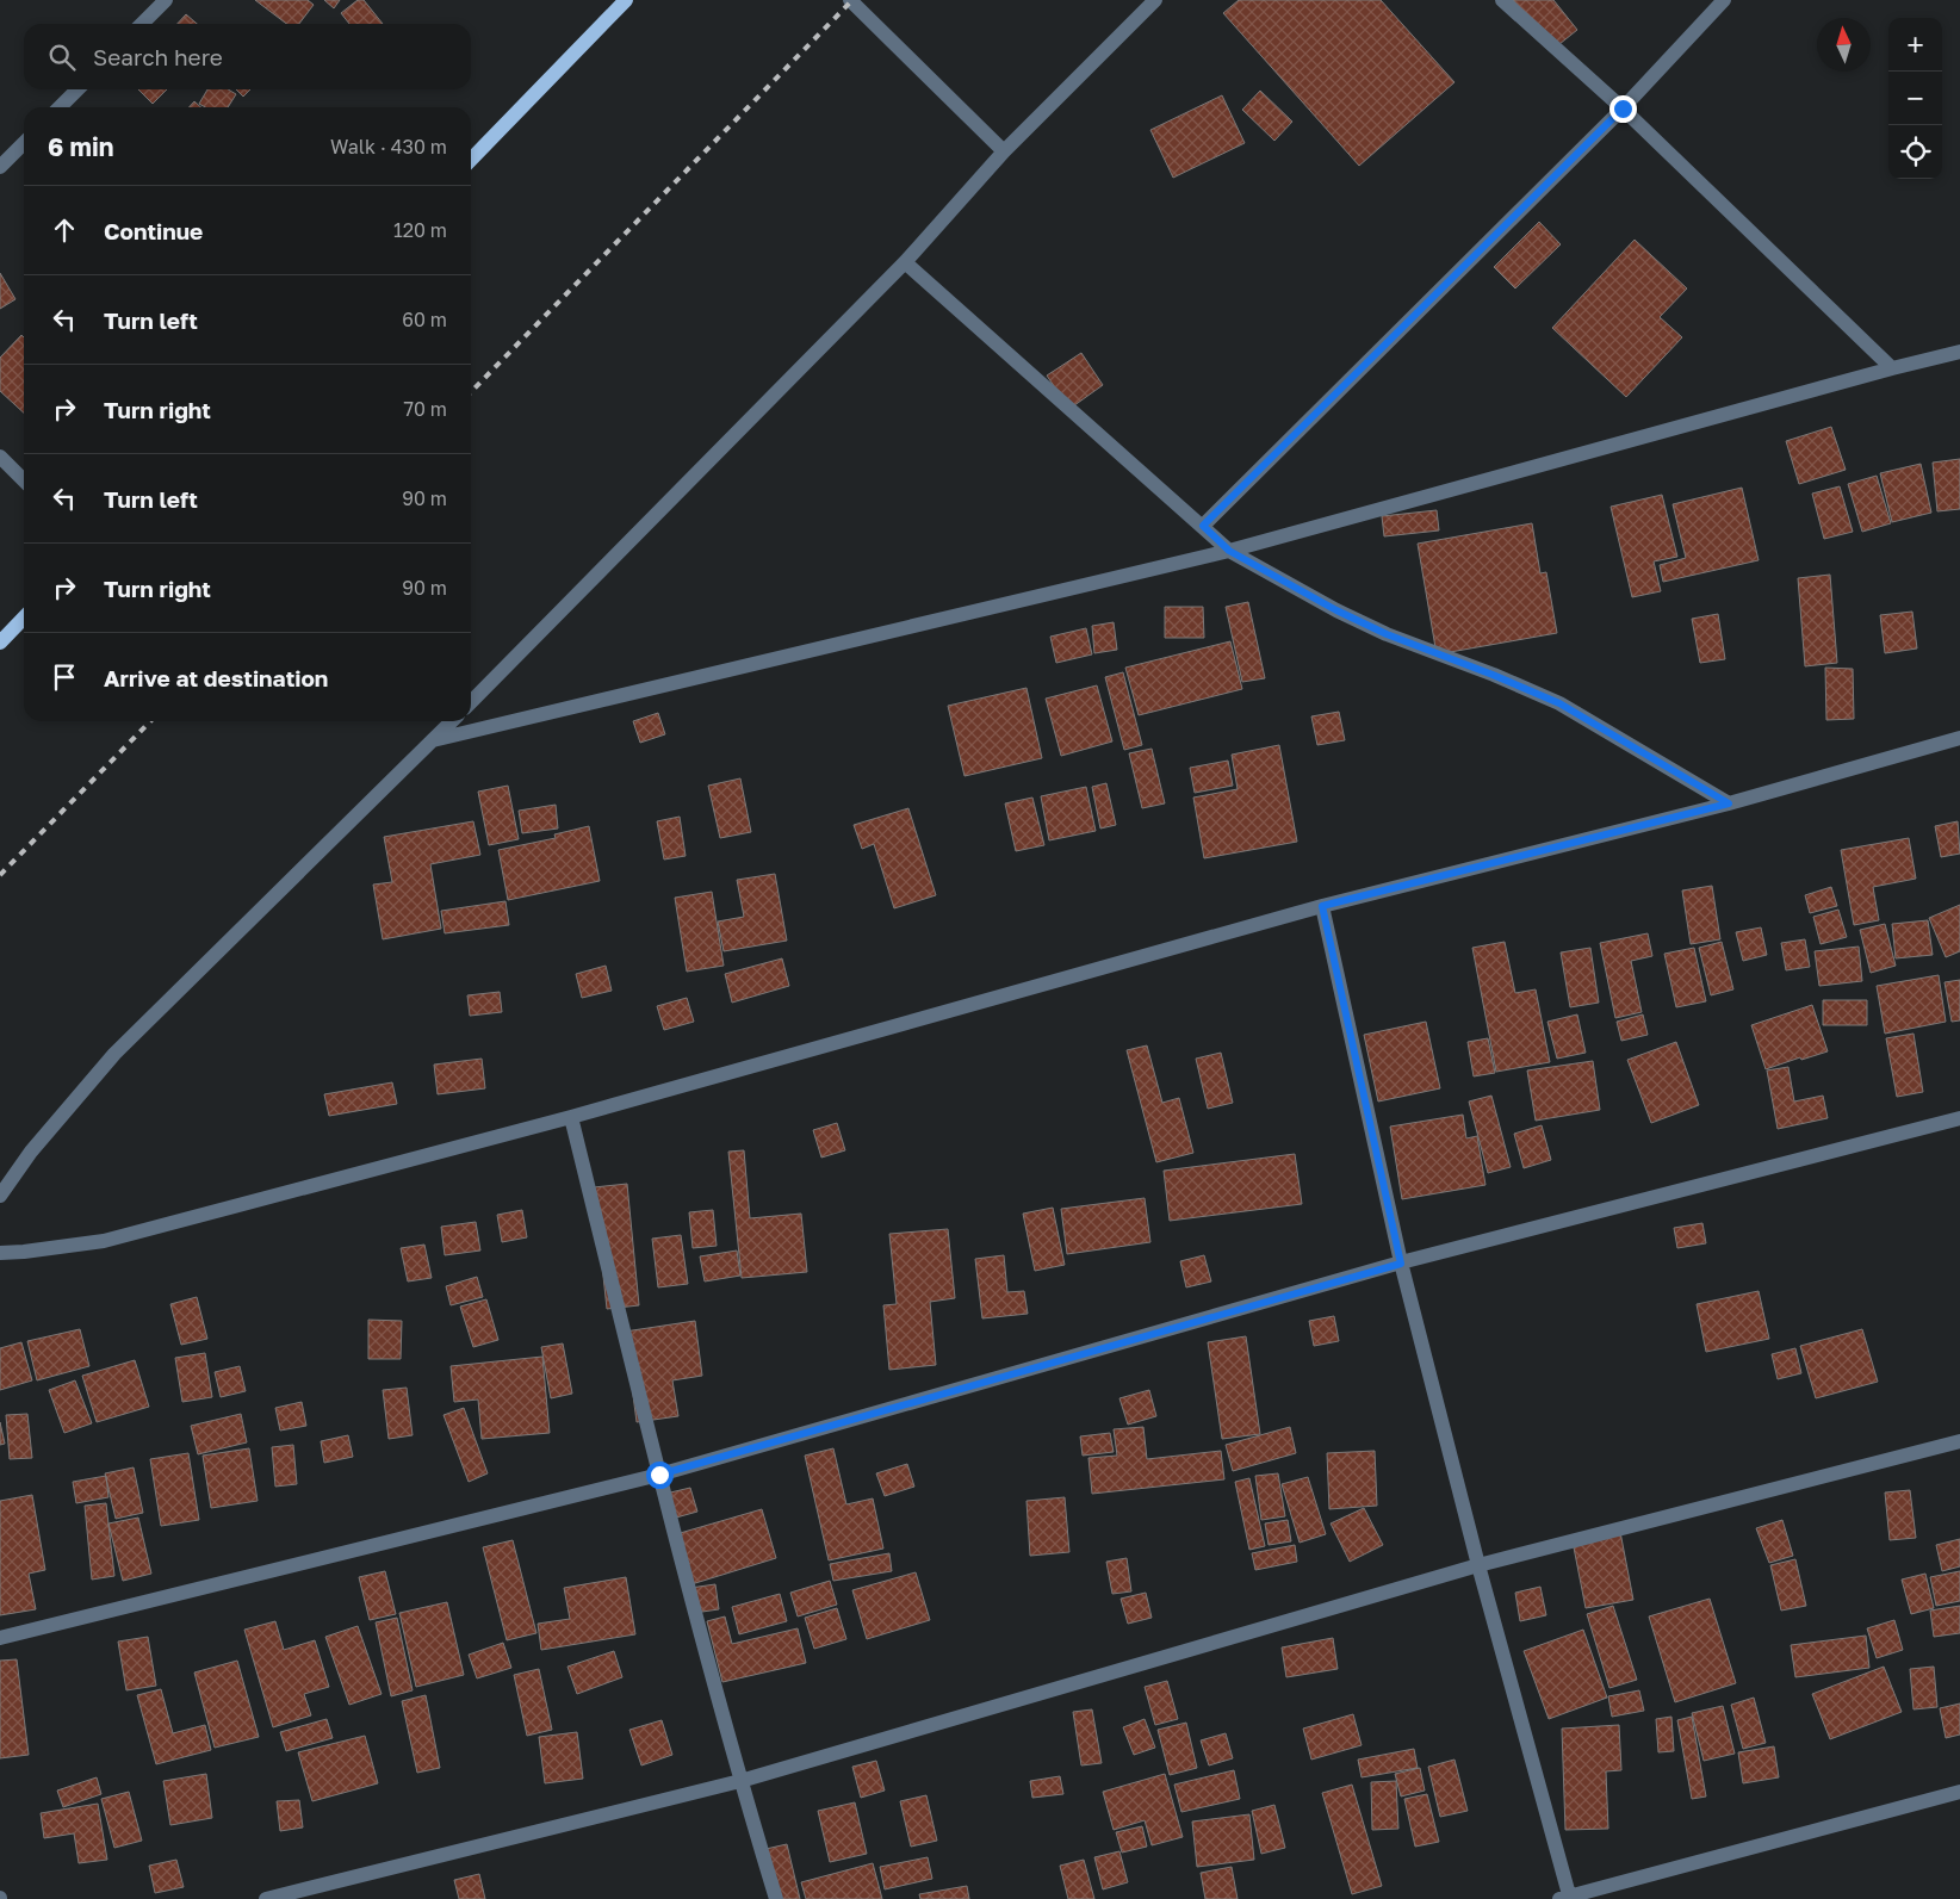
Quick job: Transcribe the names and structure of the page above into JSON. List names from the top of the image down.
{
  "north": "top",
  "page": {
    "map_buttons": ["+", "−"],
    "search": "Search here",
    "heading": ["6 min", "Walk · 430 m"],
    "list": [
      ["Continue", "120 m"],
      ["Turn left", "60 m"],
      ["Turn right", "70 m"],
      ["Turn left", "90 m"],
      ["Turn right", "90 m"],
      "Arrive at destination"
    ]
  }
}
